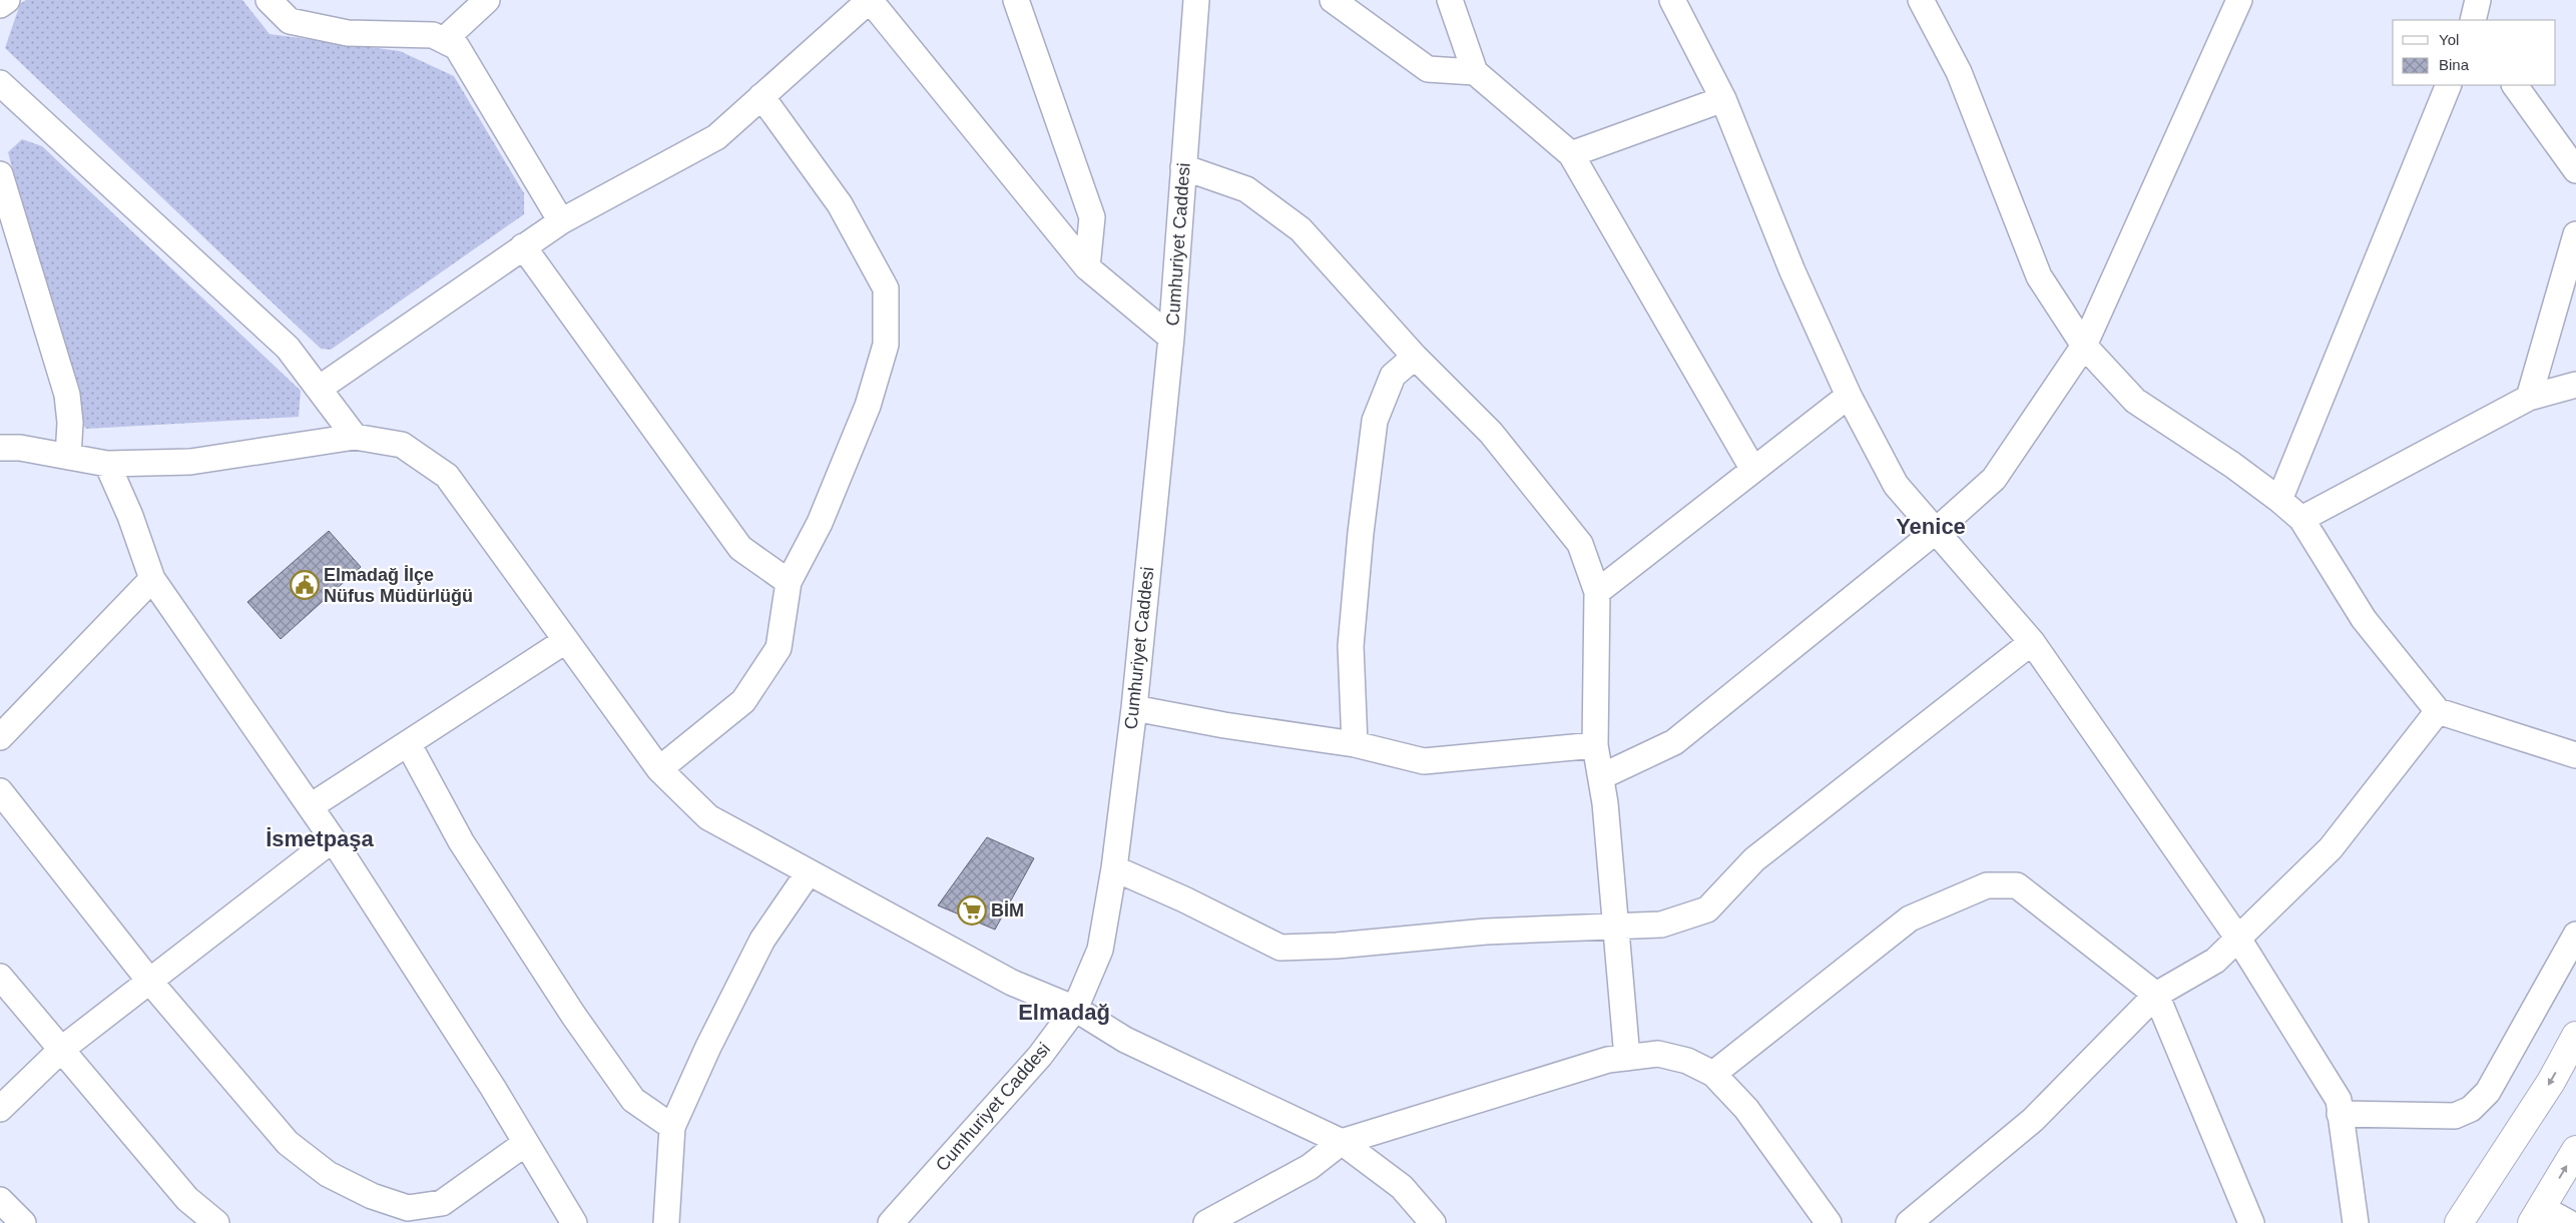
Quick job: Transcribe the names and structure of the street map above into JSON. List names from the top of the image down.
{
  "streets": {
    "street": ["Cumhuriyet Caddesi"]
  },
  "districts": ["Yenice", "İsmetpaşa", "Elmadağ"],
  "places": {
    "public building": ["Elmadağ İlçe Nüfus Müdürlüğü"],
    "supermarket": ["BİM"]
  },
  "legend": ["Yol", "Bina"]
}
